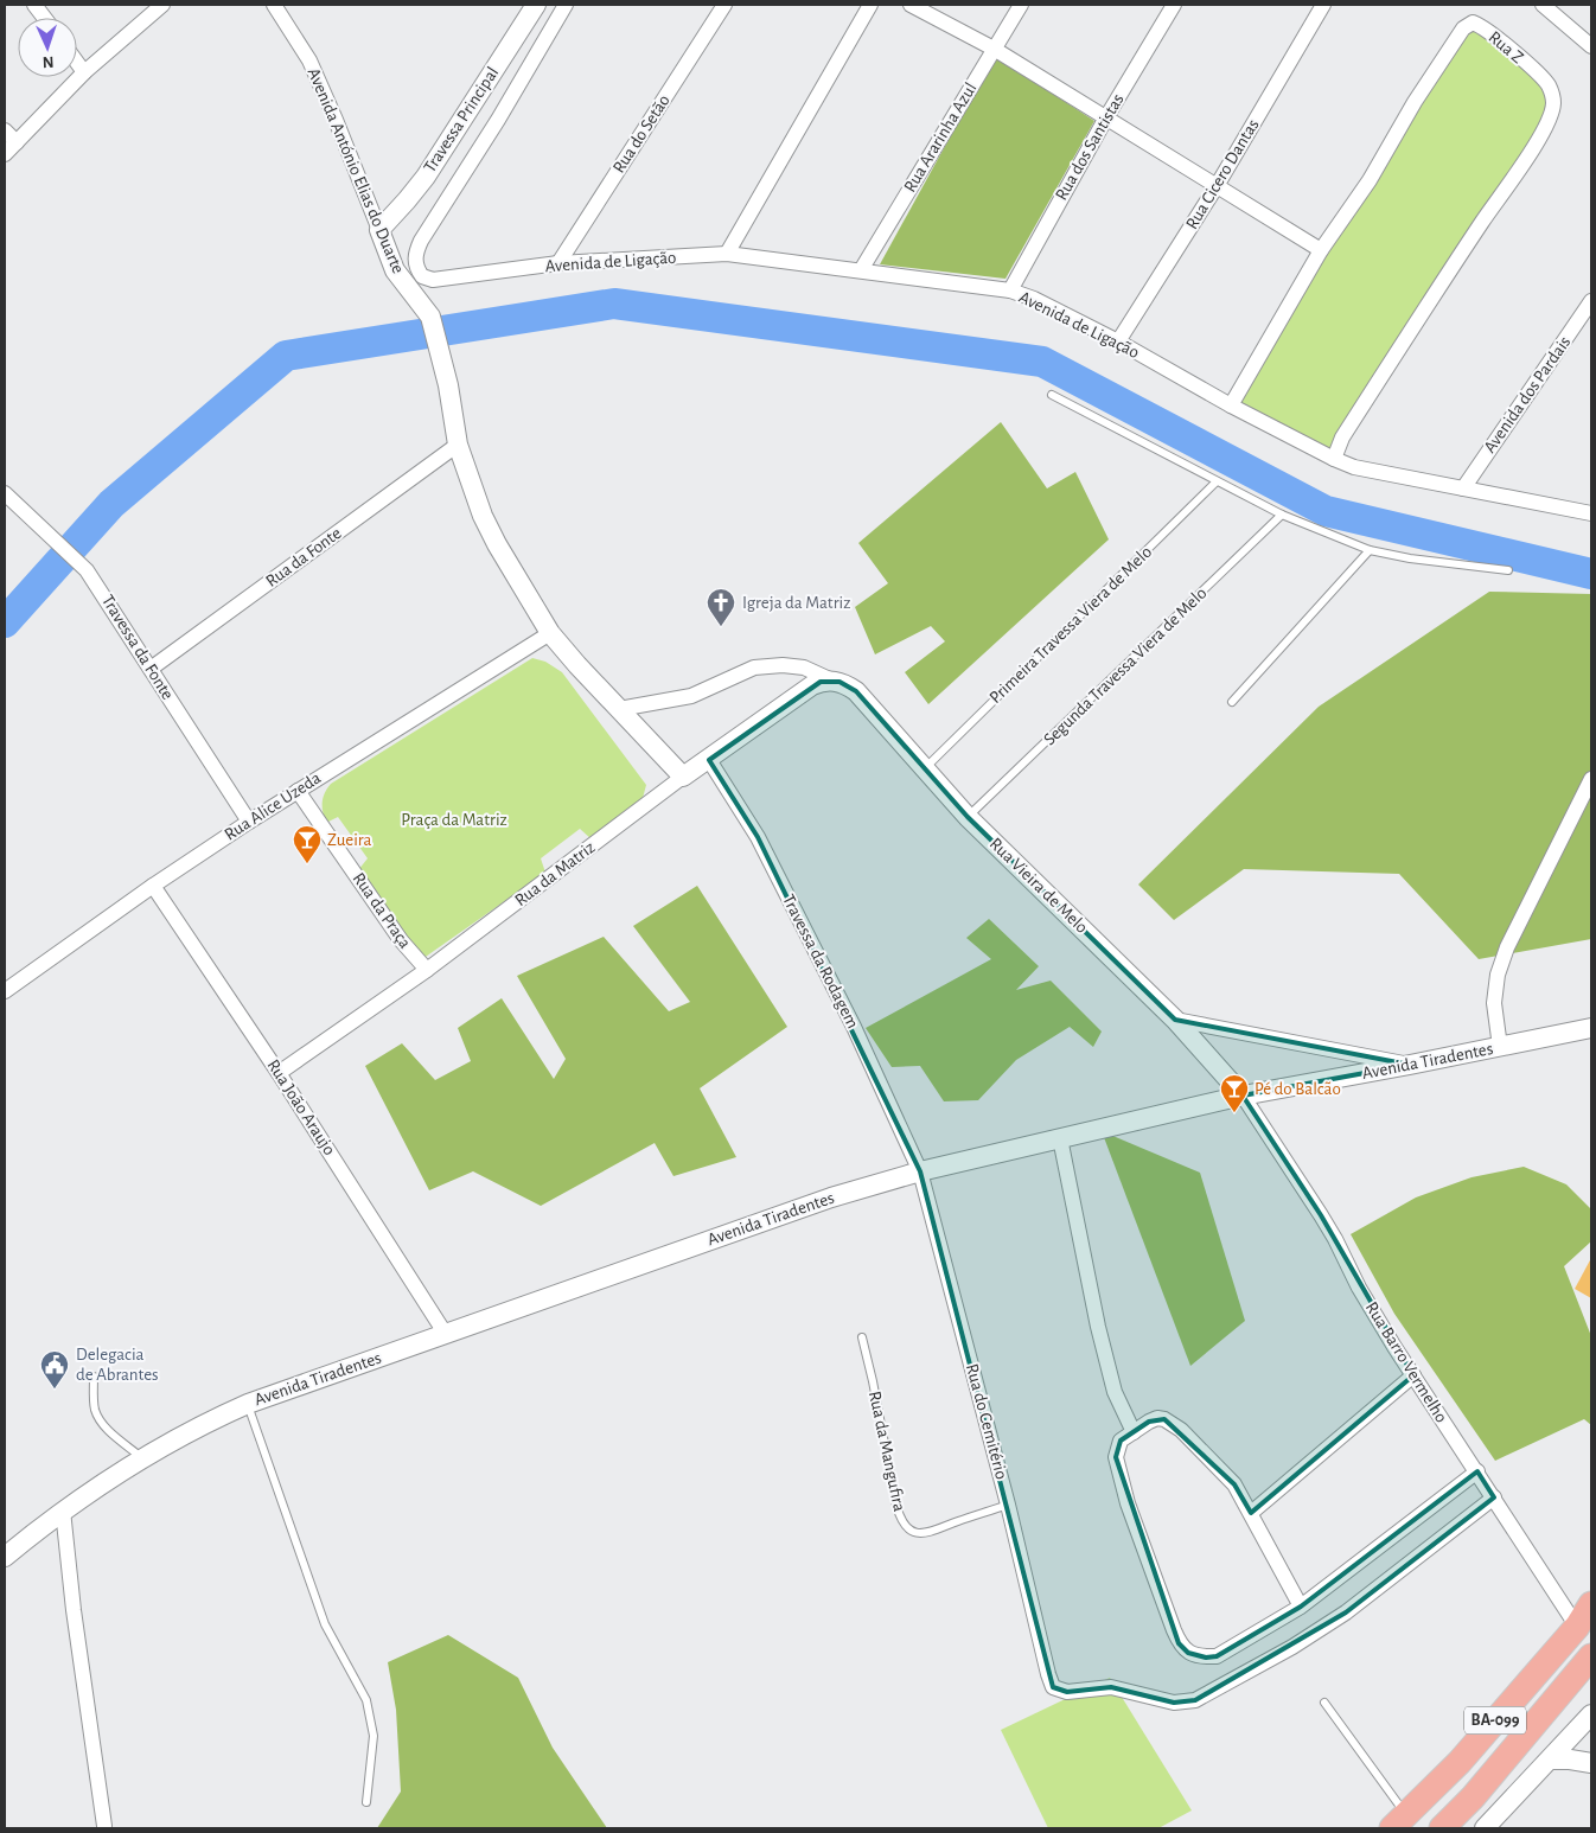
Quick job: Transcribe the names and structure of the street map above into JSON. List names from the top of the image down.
{
  "streets": {
    "highway": ["BA-099"],
    "street": [
      "Rua Z",
      "Travessa Principal",
      "Rua do Setão",
      "Rua Ararinha Azul",
      "Rua dos Santistas",
      "Avenida António Elias do Duarte",
      "Rua Cicero Dantas",
      "Avenida de Ligação",
      "Avenida dos Pardais",
      "Rua da Fonte",
      "Travessa da Fonte",
      "Rua Alice Uzeda",
      "Rua da Matriz",
      "Rua Vieira de Melo",
      "Rua da Praça",
      "Travessa da Rodagem",
      "Avenida Tiradentes",
      "Rua João Araujo",
      "Rua Barro Vermelho",
      "Rua do Cemitério"
    ],
    "lane": ["Primeira Travessa Viera de Melo", "Segunda Travessa Viera de Melo", "Rua da Mangufira"]
  },
  "crossings": [
    ["Rua Z", "Avenida de Ligação"],
    ["Travessa Principal", "Avenida António Elias do Duarte"],
    ["Rua do Setão", "Avenida de Ligação"],
    ["Rua Ararinha Azul", "Avenida de Ligação"],
    ["Rua dos Santistas", "Avenida de Ligação"],
    ["Avenida António Elias do Duarte", "Rua da Fonte"],
    ["Avenida António Elias do Duarte", "Rua Alice Uzeda"],
    ["Rua Cicero Dantas", "Avenida de Ligação"],
    ["Avenida de Ligação", "Avenida dos Pardais"],
    ["Rua da Fonte", "Travessa da Fonte"],
    ["Primeira Travessa Viera de Melo", "Rua Vieira de Melo"],
    ["Travessa da Fonte", "Rua Alice Uzeda"],
    ["Segunda Travessa Viera de Melo", "Rua Vieira de Melo"],
    ["Rua Alice Uzeda", "Rua da Praça"],
    ["Rua Alice Uzeda", "Rua João Araujo"],
    ["Rua da Matriz", "Rua Vieira de Melo"],
    ["Rua da Matriz", "Rua da Praça"],
    ["Rua da Matriz", "Travessa da Rodagem"],
    ["Rua da Matriz", "Rua João Araujo"],
    ["Rua Vieira de Melo", "Avenida Tiradentes"],
    ["Rua Vieira de Melo", "Rua Barro Vermelho"],
    ["Travessa da Rodagem", "Avenida Tiradentes"],
    ["Travessa da Rodagem", "Rua do Cemitério"],
    ["Avenida Tiradentes", "Rua João Araujo"],
    ["Avenida Tiradentes", "Rua Barro Vermelho"],
    ["Avenida Tiradentes", "Rua do Cemitério"],
    ["Rua Barro Vermelho", "Rua do Cemitério"],
    ["Rua Barro Vermelho", "BA-099"],
    ["Rua do Cemitério", "Rua da Mangufira"]
  ],
  "parks": ["Praça da Matriz"],
  "places": {
    "church": ["Igreja da Matriz"],
    "bar": ["Zueira", "Pé do Balcão"],
    "public building": ["Delegacia de Abrantes"]
  },
  "north": "bottom"
}
